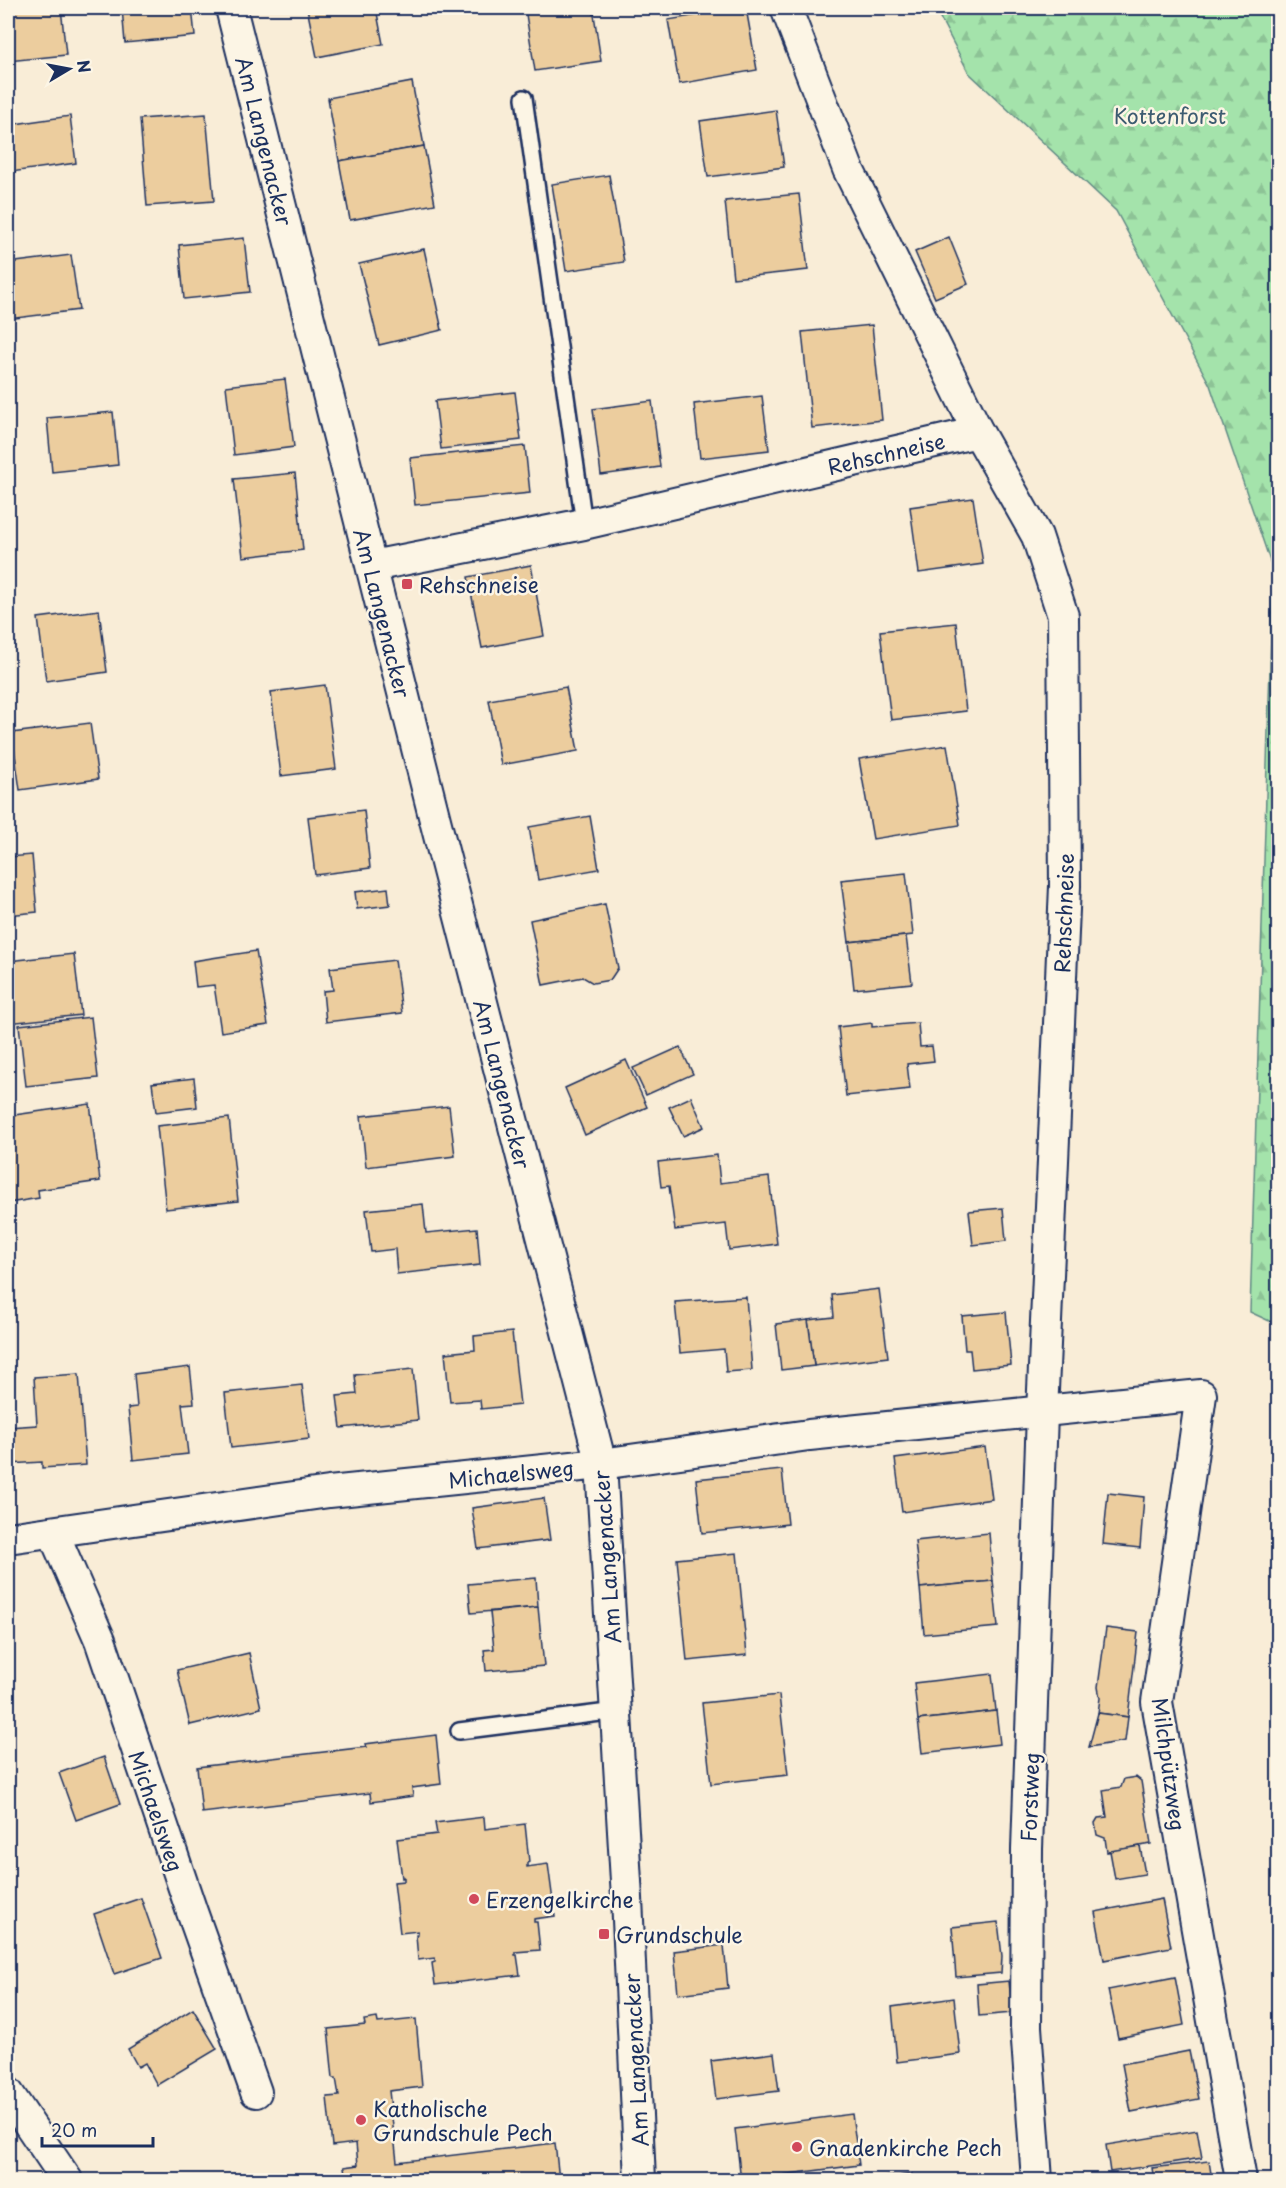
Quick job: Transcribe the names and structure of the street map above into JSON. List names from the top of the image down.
{
  "streets": {
    "street": [
      "Am Langenacker",
      "Rehschneise",
      "Michaelsweg",
      "Milchpützweg",
      "Forstweg"
    ]
  },
  "crossings": [
    ["Am Langenacker", "Rehschneise"],
    ["Am Langenacker", "Michaelsweg"],
    ["Rehschneise", "Michaelsweg"],
    ["Rehschneise", "Milchpützweg"],
    ["Rehschneise", "Forstweg"],
    ["Michaelsweg", "Milchpützweg"],
    ["Michaelsweg", "Forstweg"],
    ["Milchpützweg", "Forstweg"]
  ],
  "parks": ["Kottenforst"],
  "places": {
    "transit": ["Rehschneise", "Grundschule"],
    "other": ["Erzengelkirche", "Katholische Grundschule Pech", "Gnadenkirche Pech"]
  },
  "scale_bar": "20 m",
  "north": "right"
}
